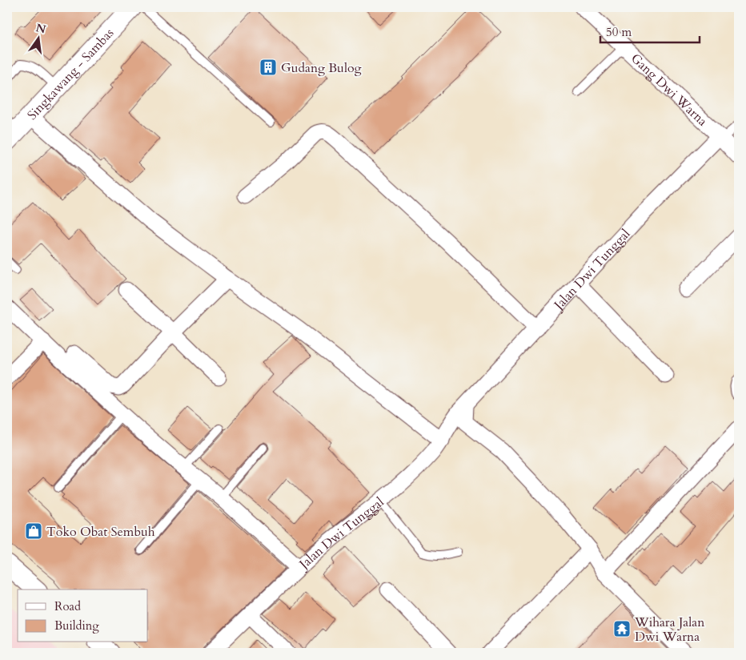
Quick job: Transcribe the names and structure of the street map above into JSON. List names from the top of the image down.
{
  "streets": {
    "street": ["Singkawang - Sambas", "Gang Dwi Warna", "Jalan Dwi Tunggal"]
  },
  "crossings": [
    ["Gang Dwi Warna", "Jalan Dwi Tunggal"]
  ],
  "places": {
    "building": ["Gudang Bulog"],
    "shop": ["Toko Obat Sembuh"],
    "temple": ["Wihara Jalan Dwi Warna"]
  },
  "legend": ["Road", "Building"],
  "scale_bar": "50 m",
  "north": "top"
}
